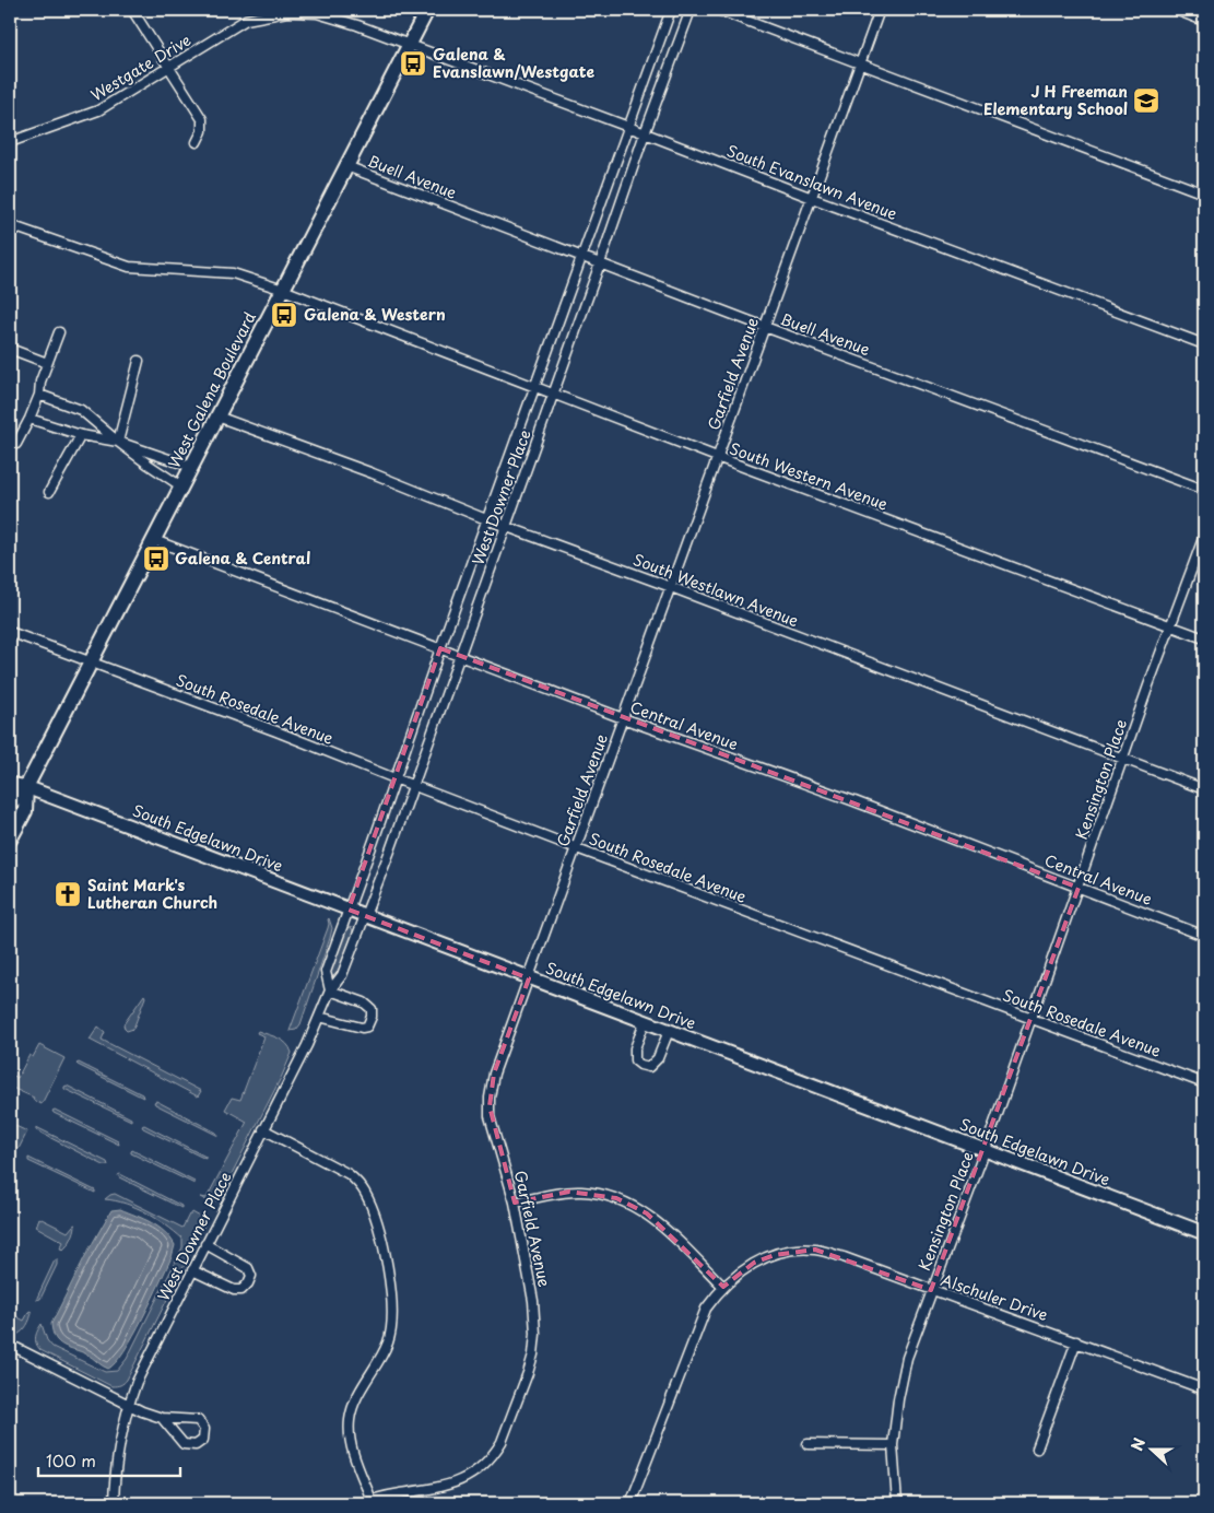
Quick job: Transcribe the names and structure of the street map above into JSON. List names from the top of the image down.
{
  "streets": {
    "main road": ["West Galena Boulevard"],
    "street": [
      "Westgate Drive",
      "Buell Avenue",
      "South Evanslawn Avenue",
      "Garfield Avenue",
      "South Western Avenue",
      "West Downer Place",
      "South Westlawn Avenue",
      "South Rosedale Avenue",
      "Central Avenue",
      "Kensington Place",
      "South Edgelawn Drive",
      "Alschuler Drive"
    ]
  },
  "crossings": [
    ["Westgate Drive", "South Evanslawn Avenue"],
    ["Westgate Drive", "West Galena Boulevard"],
    ["Buell Avenue", "Garfield Avenue"],
    ["Buell Avenue", "West Galena Boulevard"],
    ["Buell Avenue", "West Downer Place"],
    ["South Evanslawn Avenue", "Garfield Avenue"],
    ["South Evanslawn Avenue", "West Galena Boulevard"],
    ["South Evanslawn Avenue", "West Downer Place"],
    ["Garfield Avenue", "South Western Avenue"],
    ["Garfield Avenue", "South Westlawn Avenue"],
    ["Garfield Avenue", "South Rosedale Avenue"],
    ["Garfield Avenue", "Central Avenue"],
    ["Garfield Avenue", "South Edgelawn Drive"],
    ["West Galena Boulevard", "South Western Avenue"],
    ["West Galena Boulevard", "South Westlawn Avenue"],
    ["West Galena Boulevard", "South Rosedale Avenue"],
    ["West Galena Boulevard", "Central Avenue"],
    ["West Galena Boulevard", "South Edgelawn Drive"],
    ["South Western Avenue", "West Downer Place"],
    ["South Western Avenue", "Kensington Place"],
    ["West Downer Place", "South Westlawn Avenue"],
    ["West Downer Place", "South Rosedale Avenue"],
    ["West Downer Place", "Central Avenue"],
    ["West Downer Place", "South Edgelawn Drive"],
    ["South Westlawn Avenue", "Kensington Place"],
    ["South Rosedale Avenue", "Kensington Place"],
    ["Central Avenue", "Kensington Place"],
    ["Kensington Place", "South Edgelawn Drive"],
    ["Kensington Place", "Alschuler Drive"]
  ],
  "places": {
    "bus stop": ["Galena & Evanslawn/Westgate", "Galena & Western", "Galena & Central"],
    "school or university": ["J H Freeman Elementary School"],
    "church": ["Saint Mark's Lutheran Church"]
  },
  "scale_bar": "100 m",
  "north": "left"
}
